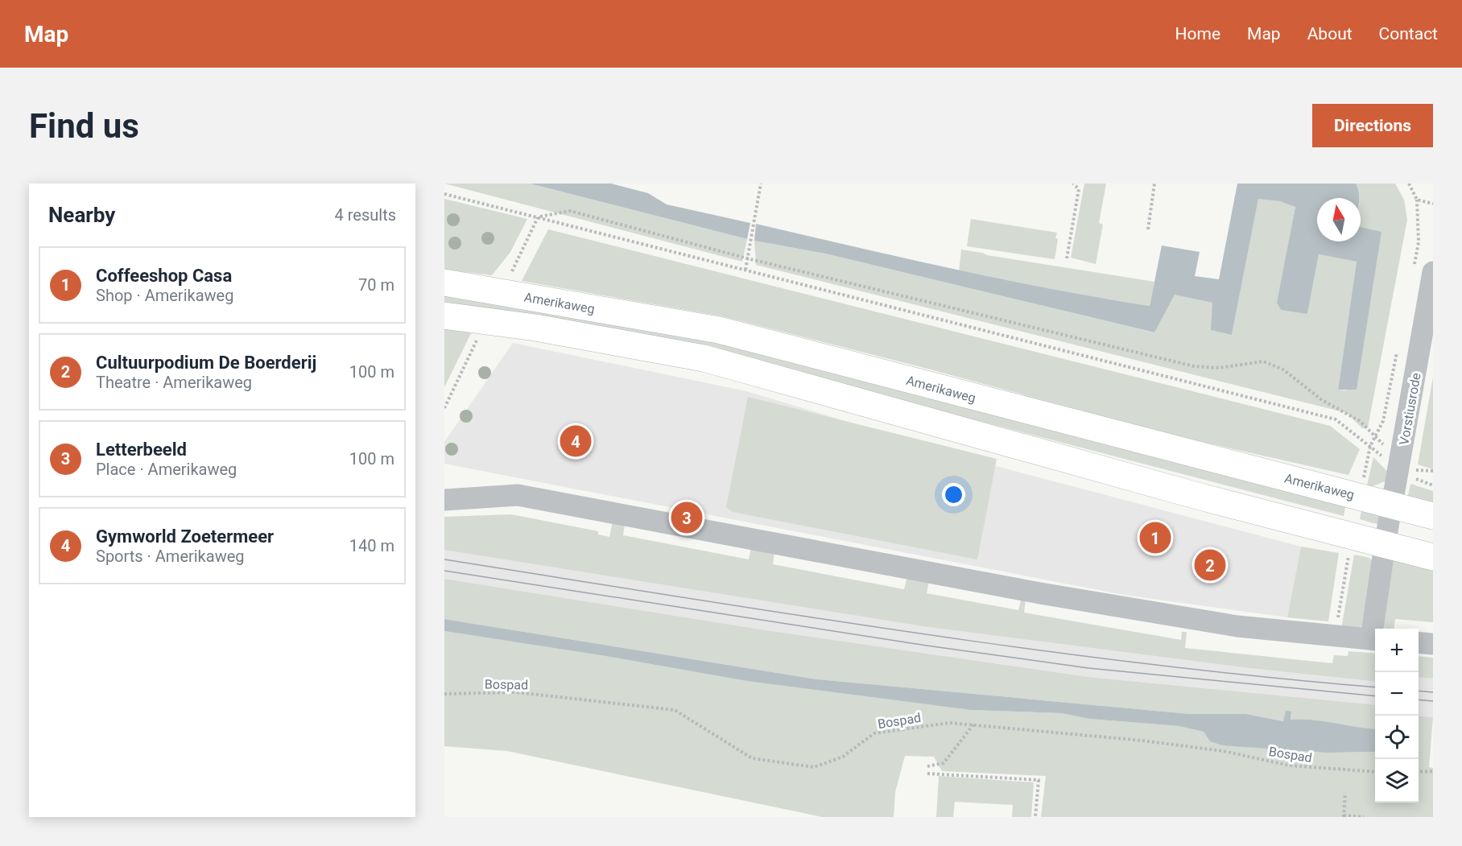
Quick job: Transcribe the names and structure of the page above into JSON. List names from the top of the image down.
{
  "streets": {
    "main road": ["Amerikaweg"],
    "street": ["Vorstiusrode"],
    "path": ["Bospad"]
  },
  "crossings": [
    ["Amerikaweg", "Vorstiusrode"]
  ],
  "north": "top",
  "page": {
    "header": "Map",
    "nav": [
      "Home",
      "Map",
      "About",
      "Contact"
    ],
    "buttons": "Directions",
    "title": "Find us",
    "heading": ["Nearby", "4 results"],
    "list": [
      {
        "mark": "1",
        "name": "Coffeeshop Casa",
        "note": "Shop · Amerikaweg",
        "value": "70 m"
      },
      {
        "mark": "2",
        "name": "Cultuurpodium De Boerderij",
        "note": "Theatre · Amerikaweg",
        "value": "100 m"
      },
      {
        "mark": "3",
        "name": "Letterbeeld",
        "note": "Place · Amerikaweg",
        "value": "100 m"
      },
      {
        "mark": "4",
        "name": "Gymworld Zoetermeer",
        "note": "Sports · Amerikaweg",
        "value": "140 m"
      }
    ],
    "pins": [
      "4",
      "3",
      "1",
      "2"
    ],
    "map_buttons": ["+", "−"]
  }
}
